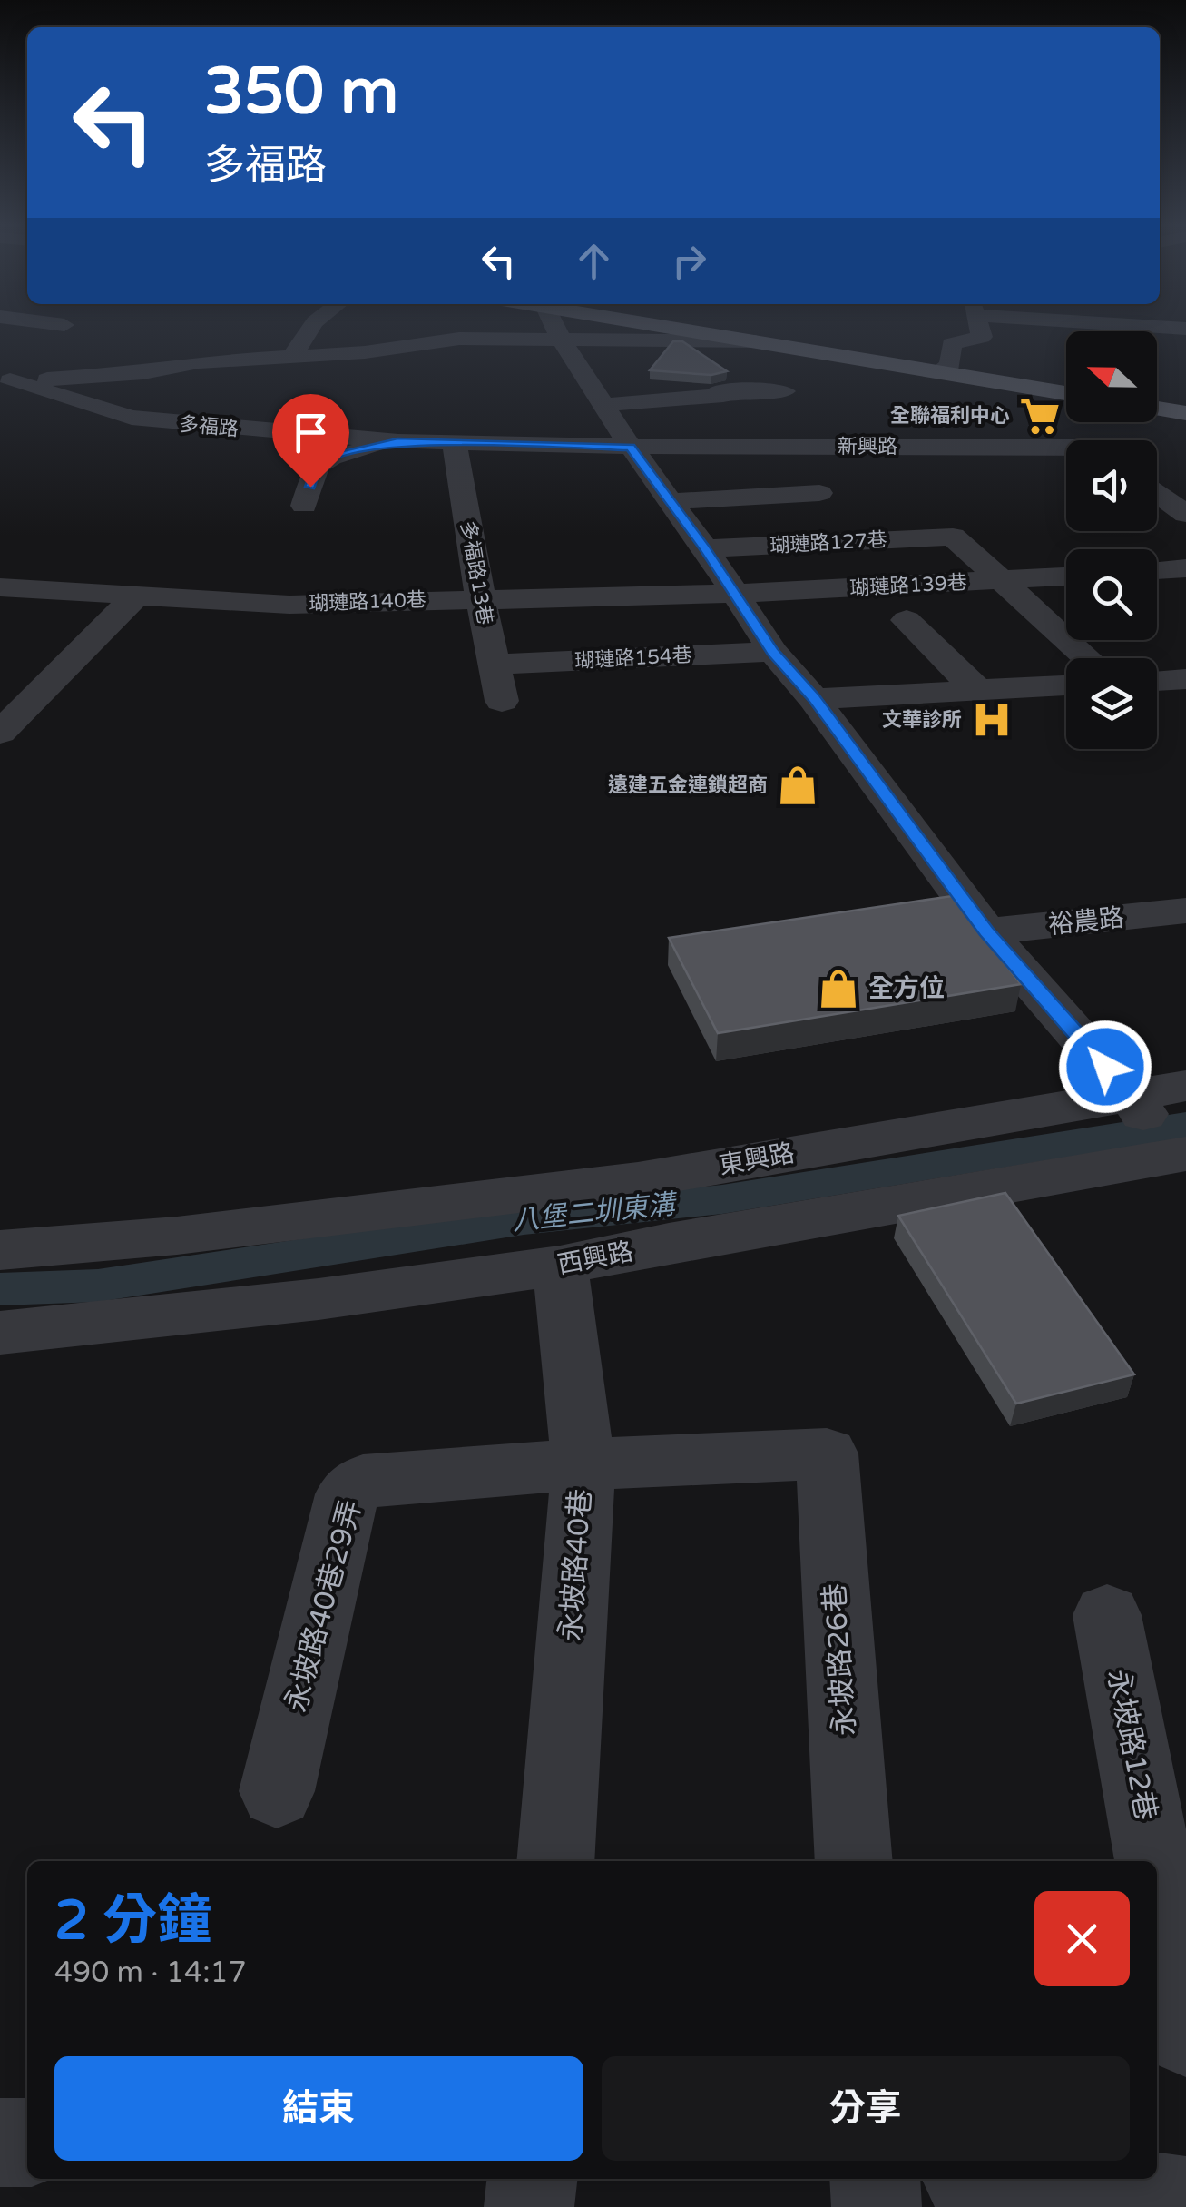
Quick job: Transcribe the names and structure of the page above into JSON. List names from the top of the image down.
{
  "streets": {
    "street": [
      "多福路",
      "新興路",
      "瑚璉路127巷",
      "多福路13巷",
      "瑚璉路139巷",
      "瑚璉路140巷",
      "瑚璉路154巷",
      "裕農路",
      "東興路",
      "西興路",
      "永坡路40巷",
      "永坡路40巷29弄",
      "永坡路26巷",
      "永坡路12巷"
    ]
  },
  "crossings": [
    ["多福路", "新興路"],
    ["多福路", "多福路13巷"],
    ["瑚璉路127巷", "瑚璉路139巷"],
    ["多福路13巷", "瑚璉路140巷"],
    ["多福路13巷", "瑚璉路154巷"],
    ["瑚璉路139巷", "瑚璉路140巷"],
    ["西興路", "永坡路40巷"],
    ["永坡路40巷", "永坡路40巷29弄"],
    ["永坡路40巷29弄", "永坡路26巷"]
  ],
  "water": ["八堡二圳東溝"],
  "places": {
    "supermarket": ["全聯福利中心"],
    "hospital": ["文華診所"],
    "shop": ["遠建五金連鎖超商", "全方位"]
  },
  "north": "left",
  "page": {
    "turn": ["350 m", "多福路"],
    "heading": ["2 分鐘", "490 m · 14:17"],
    "buttons": ["結束", "分享"]
  }
}
